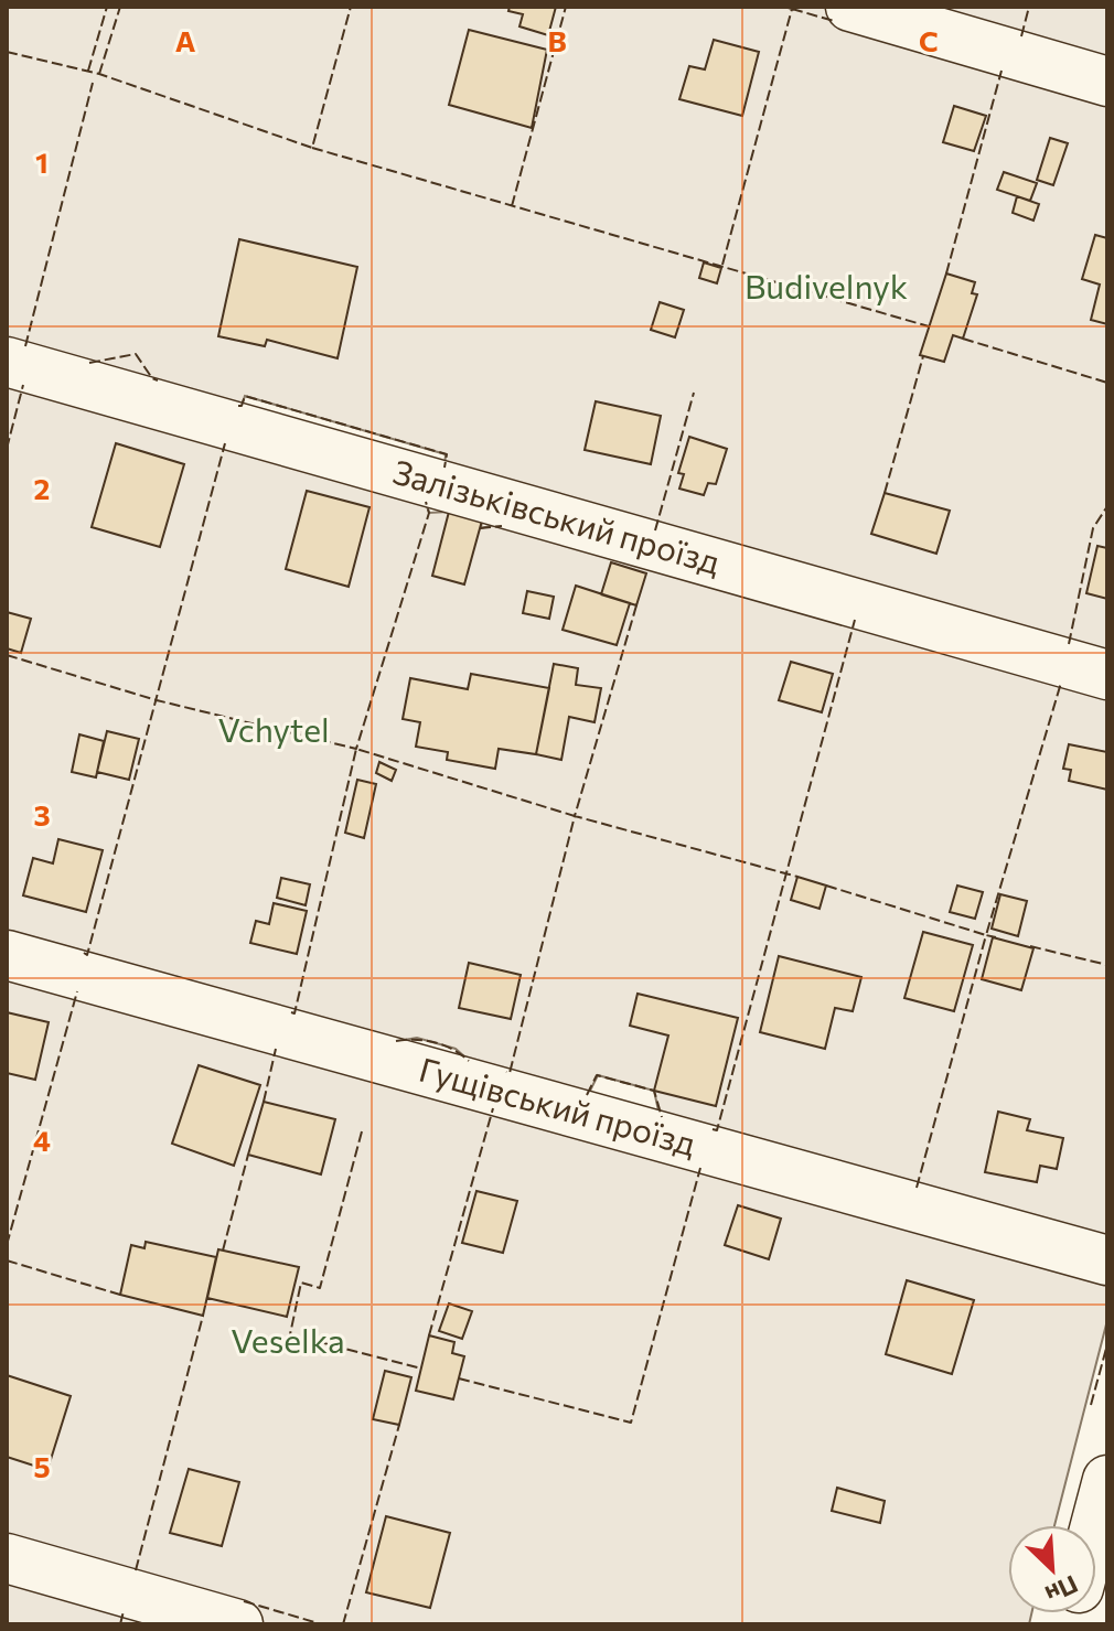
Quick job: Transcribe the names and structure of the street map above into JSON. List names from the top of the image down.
{
  "streets": {
    "lane": ["Залізьківський проїзд", "Гущівський проїзд"]
  },
  "parks": ["Budivelnyk", "Vchytel", "Veselka"],
  "north": "bottom right",
  "grid": {
    "columns": ["A", "B", "C"],
    "rows": [
      "1",
      "2",
      "3",
      "4",
      "5"
    ]
  }
}
